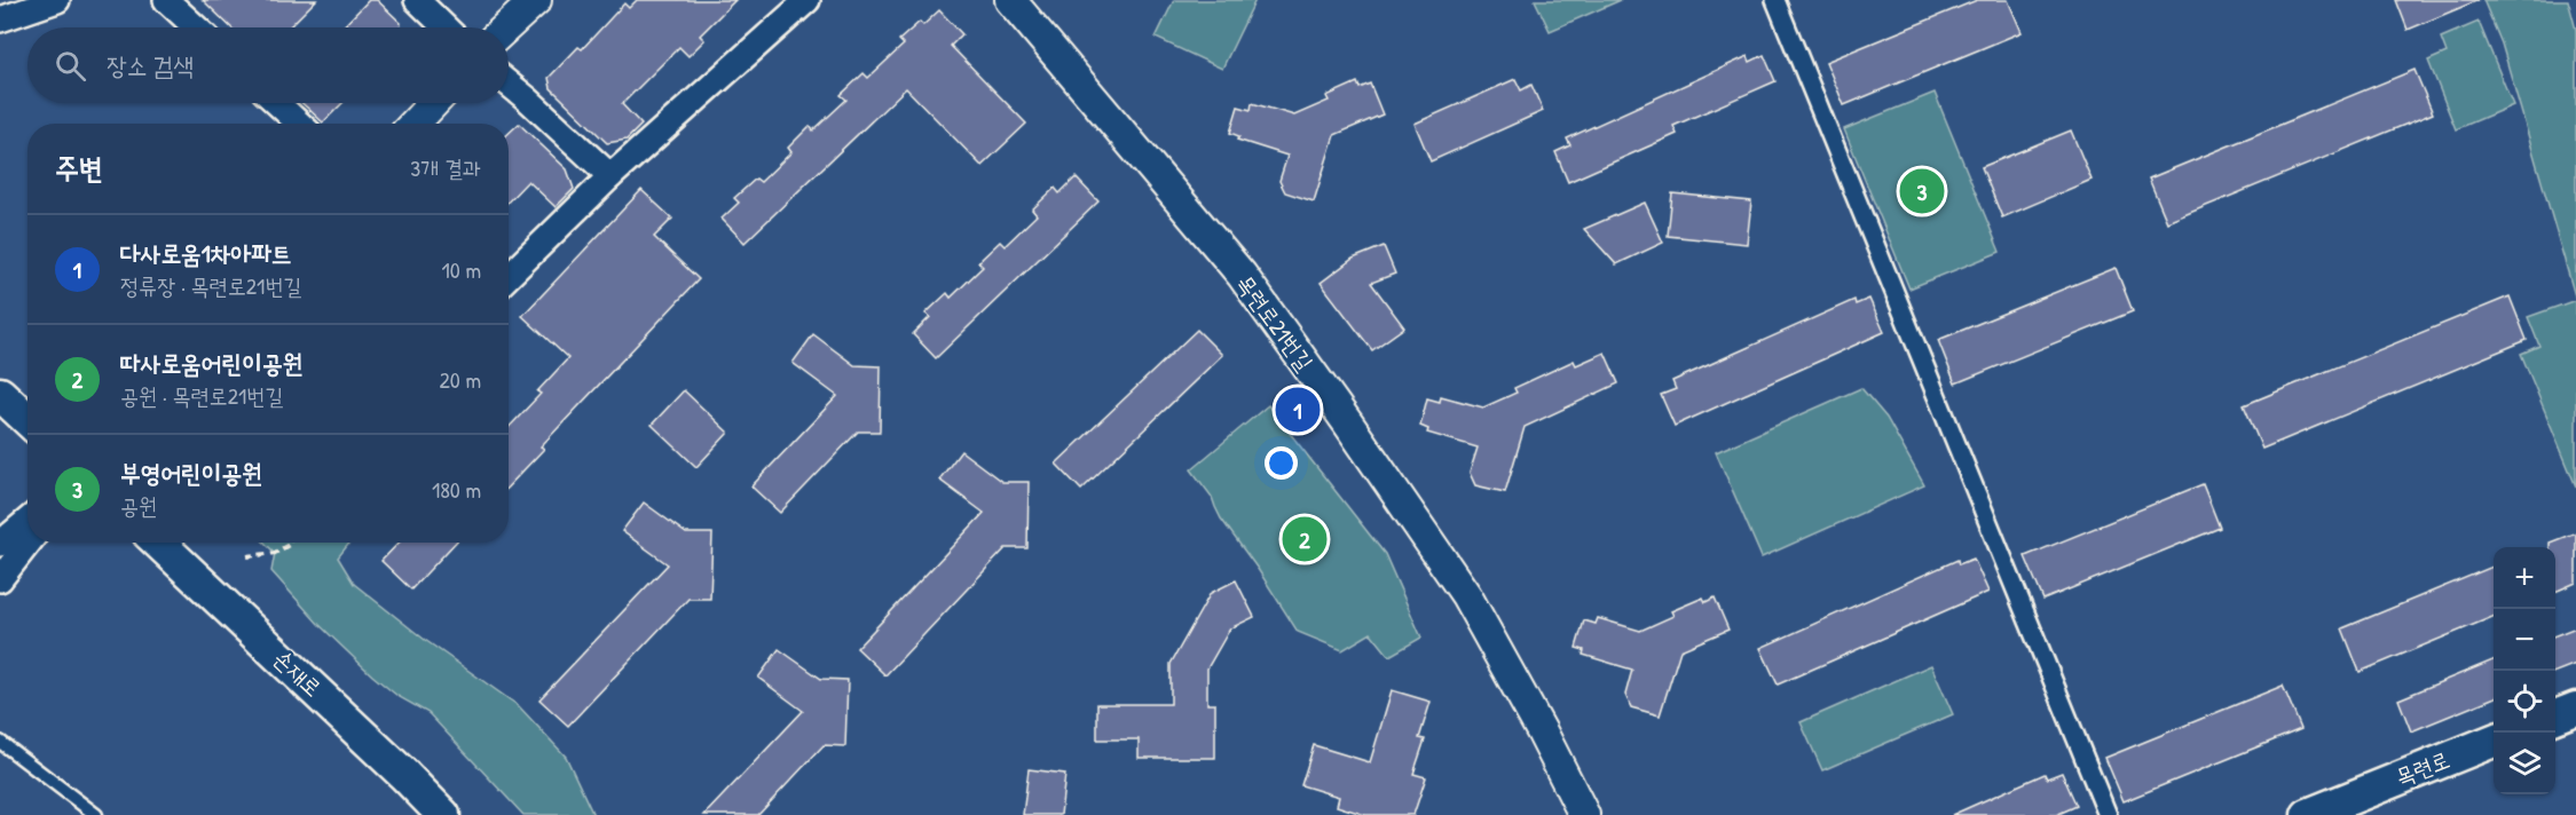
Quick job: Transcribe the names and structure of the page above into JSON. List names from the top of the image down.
{
  "streets": {
    "main road": ["손재로", "목련로"],
    "street": ["목련로21번길"]
  },
  "page": {
    "search": "장소 검색",
    "heading": ["주변", "3개 결과"],
    "pins": ["3", "1", "2"],
    "list": [
      {
        "mark": "1",
        "name": "다사로움1차아파트",
        "note": "정류장 · 목련로21번길",
        "value": "10 m"
      },
      {
        "mark": "2",
        "name": "따사로움어린이공원",
        "note": "공원 · 목련로21번길",
        "value": "20 m"
      },
      {
        "mark": "3",
        "name": "부영어린이공원",
        "note": "공원",
        "value": "180 m"
      }
    ],
    "map_buttons": ["+", "−"]
  }
}
